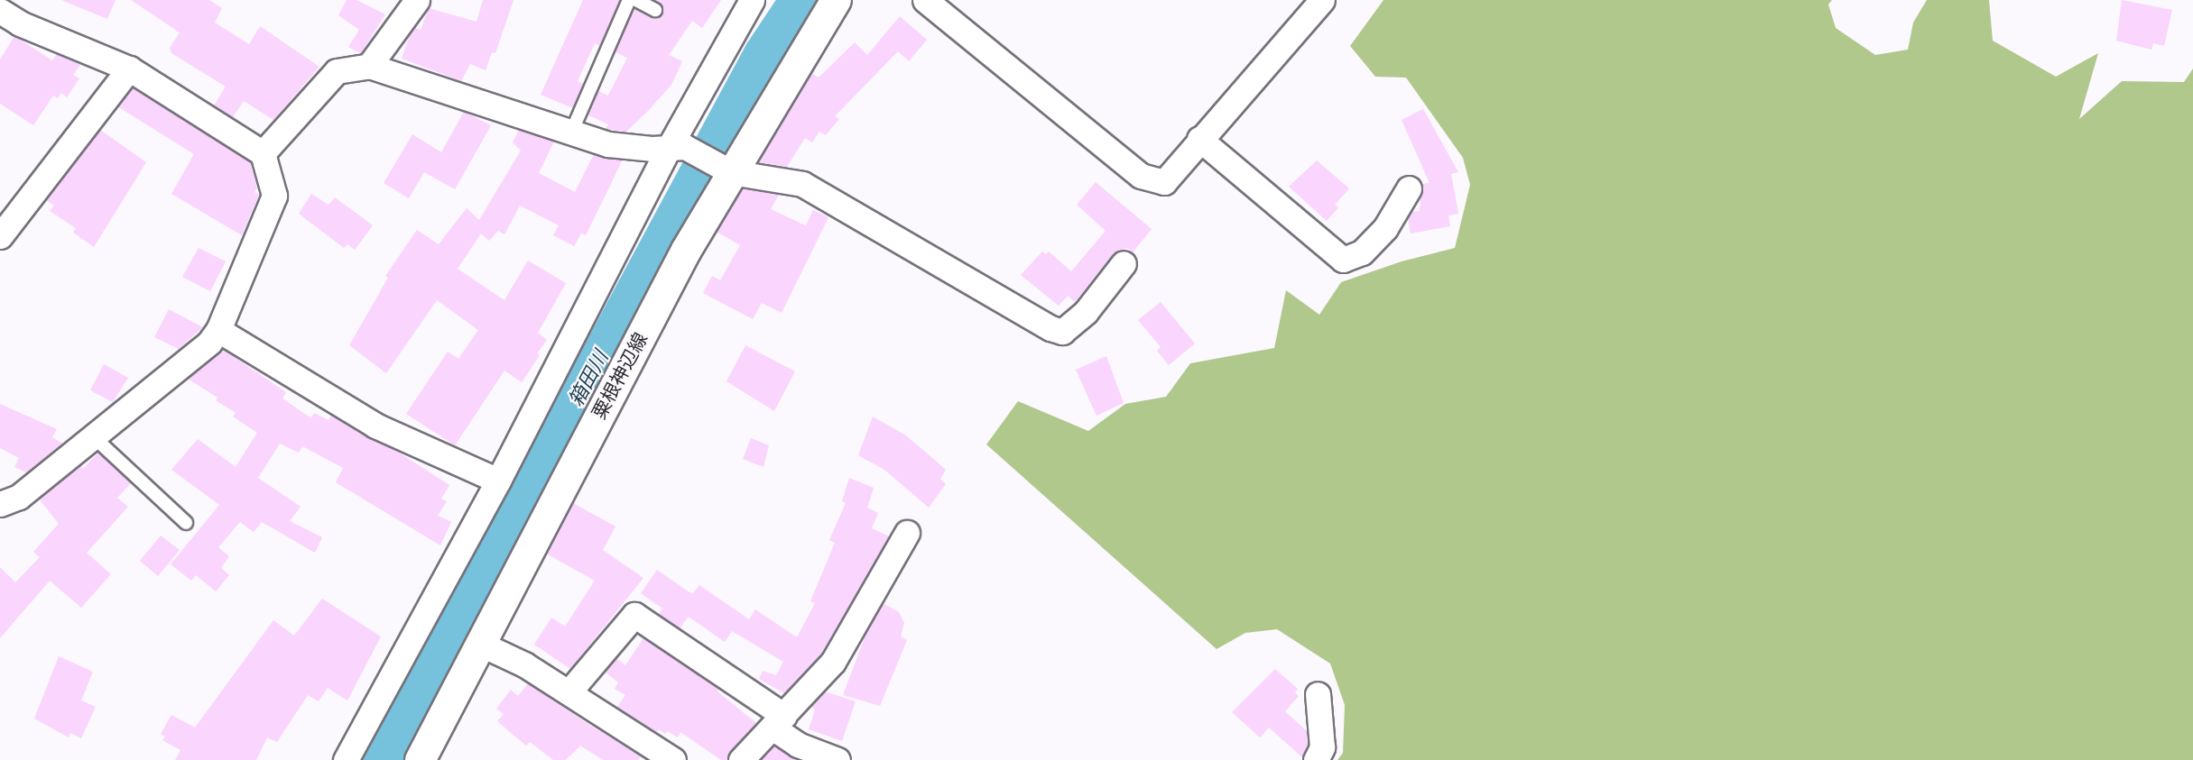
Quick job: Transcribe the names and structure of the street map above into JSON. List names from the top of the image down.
{
  "streets": {
    "main road": ["粟根神辺線"]
  },
  "water": ["箱田川"]
}
